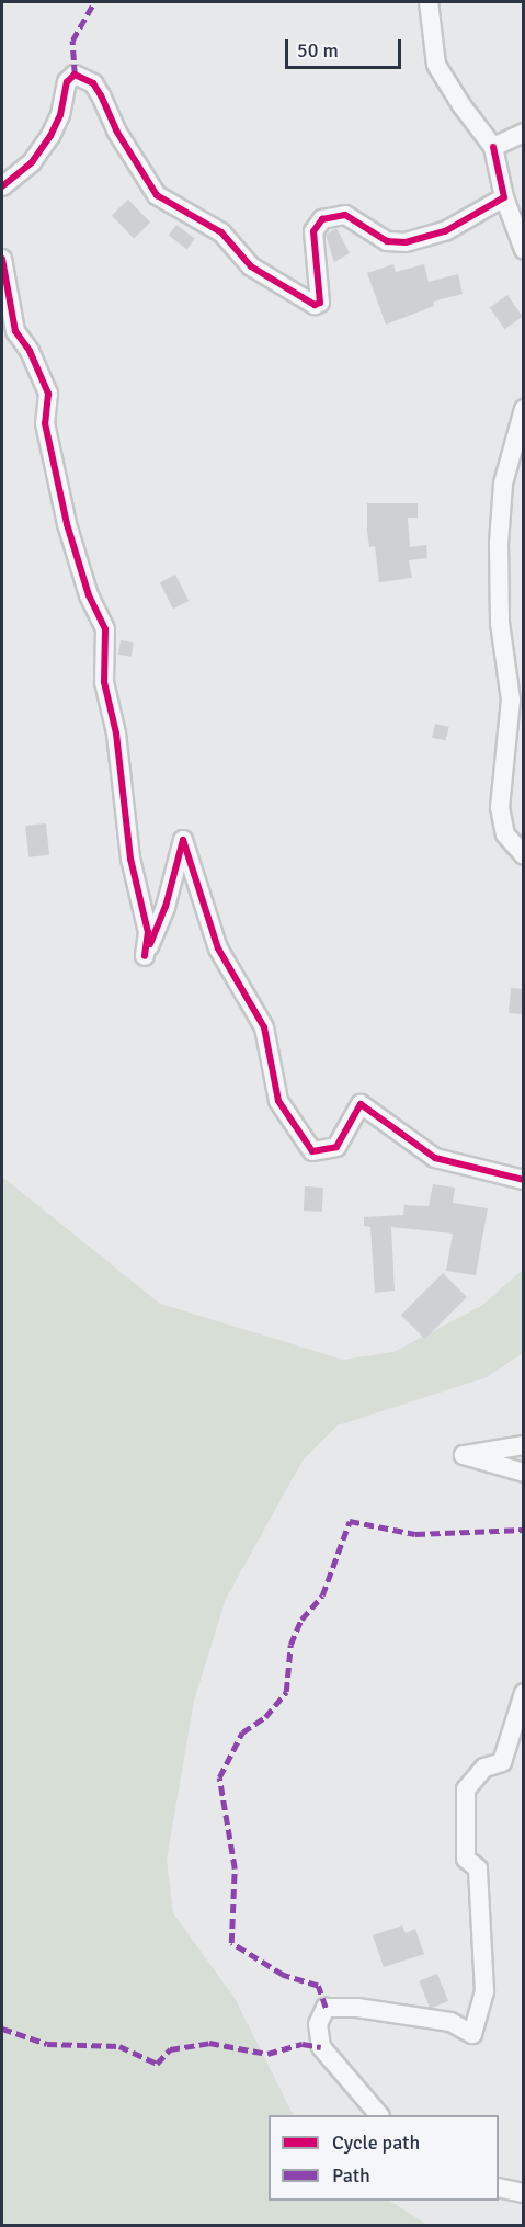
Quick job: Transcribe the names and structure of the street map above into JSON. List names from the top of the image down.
{
  "legend": ["Cycle path", "Path"],
  "scale_bar": "50 m"
}
